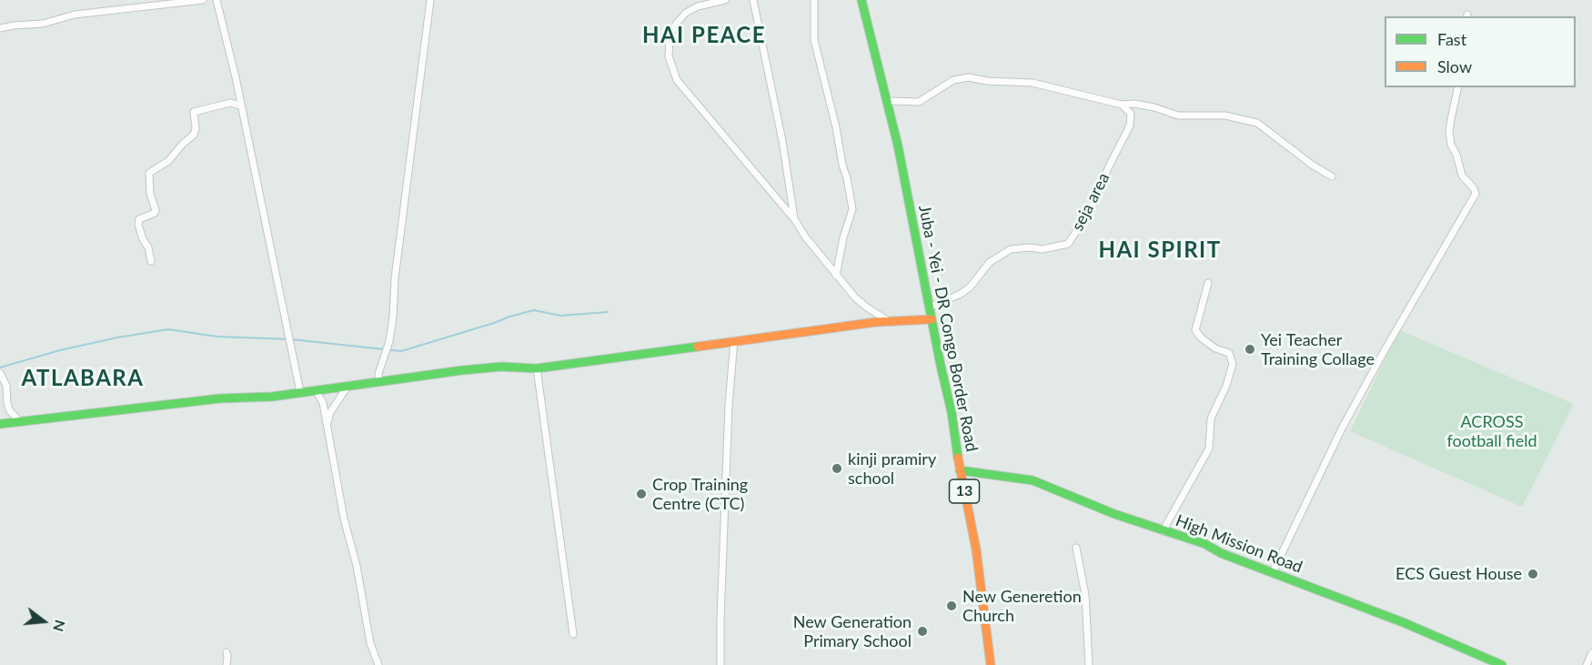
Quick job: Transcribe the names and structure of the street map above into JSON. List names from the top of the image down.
{
  "streets": {
    "street": [
      "seja area",
      "Juba - Yei - DR Congo Border Road",
      "13",
      "High Mission Road"
    ]
  },
  "crossings": [
    ["seja area", "Juba - Yei - DR Congo Border Road"],
    ["Juba - Yei - DR Congo Border Road", "High Mission Road"]
  ],
  "districts": ["HAI PEACE", "HAI SPIRIT", "ATLABARA"],
  "parks": ["ACROSS football field"],
  "places": [
    "Yei Teacher Training Collage",
    "kinji pramiry school",
    "Crop Training Centre (CTC)",
    "ECS Guest House",
    "New Generetion Church",
    "New Generation Primary School"
  ],
  "legend": ["Fast", "Slow"],
  "north": "right"
}
